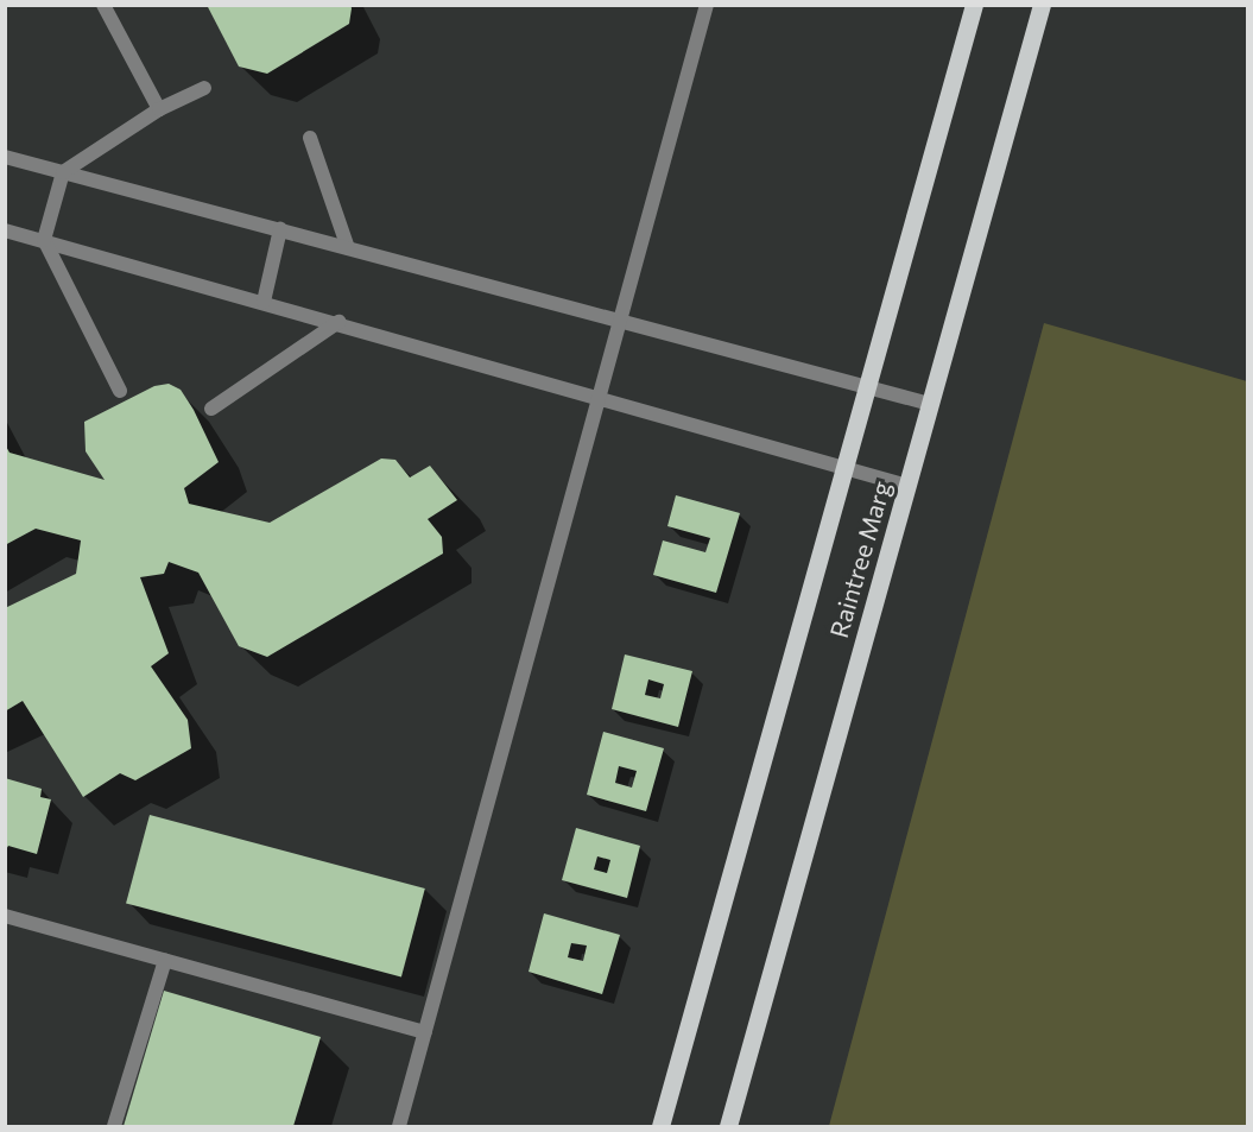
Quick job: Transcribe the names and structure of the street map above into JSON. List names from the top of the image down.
{
  "streets": {
    "main road": ["Raintree Marg"]
  }
}
